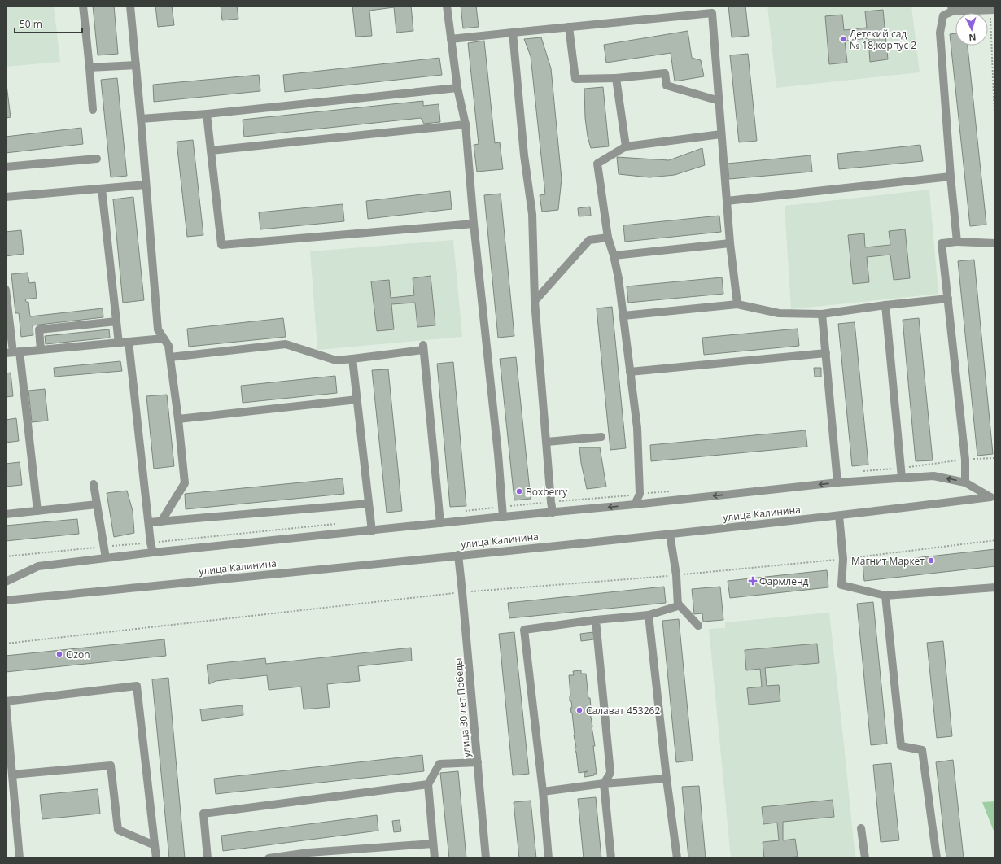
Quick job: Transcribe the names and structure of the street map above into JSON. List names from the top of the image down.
{
  "streets": {
    "street": ["улица Калинина", "улица 30 лет Победы"]
  },
  "crossings": [
    ["улица Калинина", "улица 30 лет Победы"]
  ],
  "places": {
    "other": [
      "Детский сад № 18,корпус 2",
      "Boxberry",
      "Магнит Маркет",
      "Ozon",
      "Салават 453262"
    ],
    "health": ["Фармленд"]
  },
  "scale_bar": "50 m",
  "north": "bottom"
}
